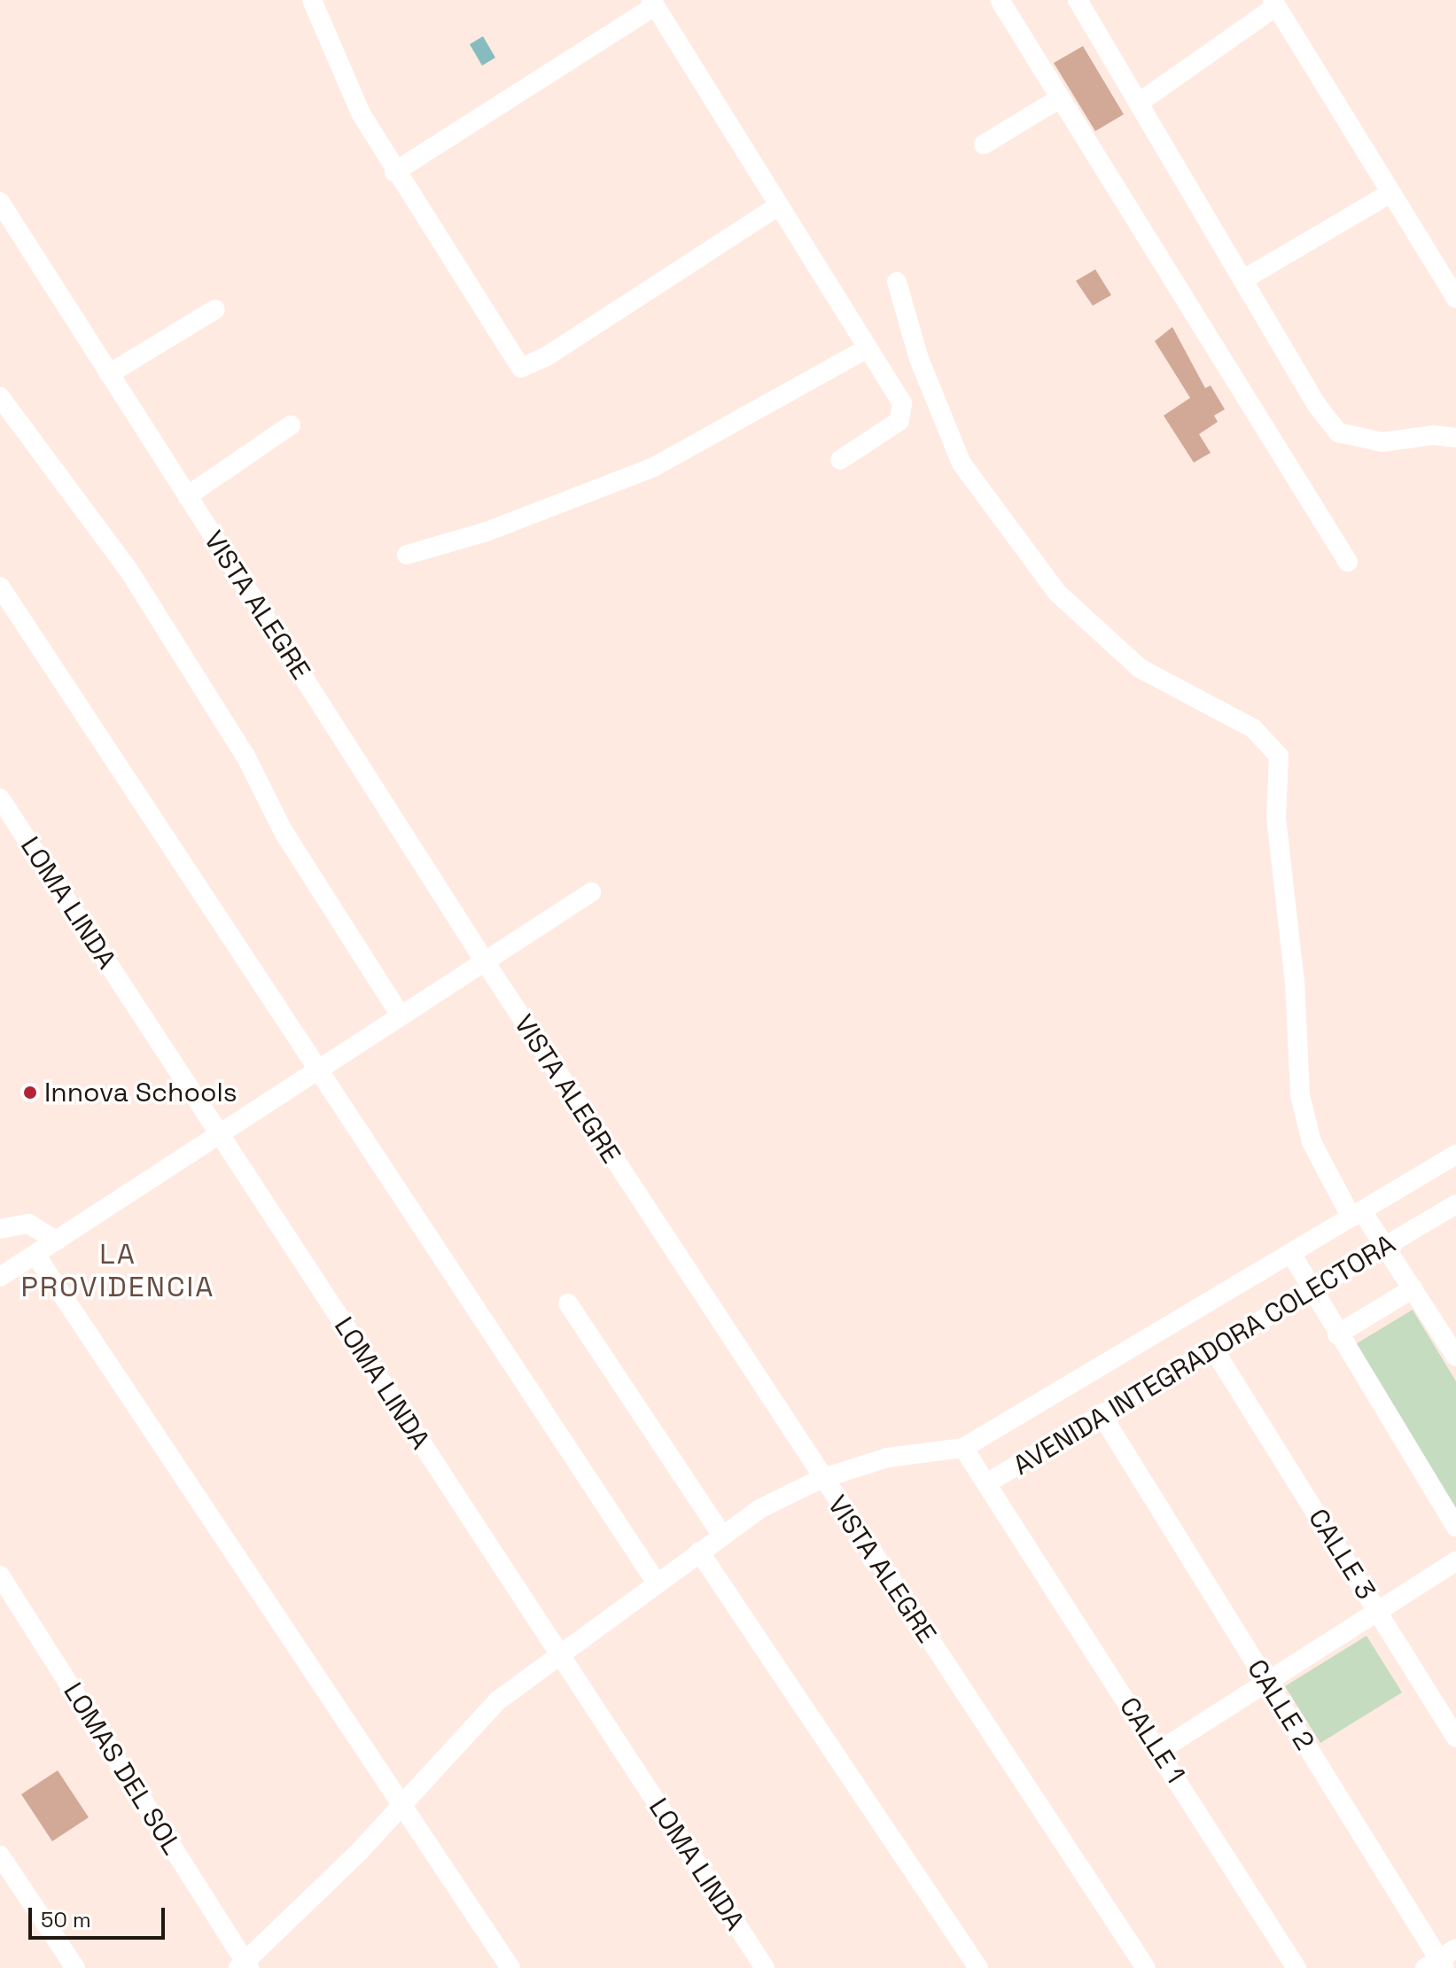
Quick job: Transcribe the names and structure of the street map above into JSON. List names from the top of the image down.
{
  "streets": {
    "street": [
      "VISTA ALEGRE",
      "LOMA LINDA",
      "AVENIDA INTEGRADORA COLECTORA",
      "CALLE 3",
      "CALLE 2",
      "CALLE 1",
      "LOMAS DEL SOL"
    ]
  },
  "crossings": [
    ["VISTA ALEGRE", "AVENIDA INTEGRADORA COLECTORA"],
    ["LOMA LINDA", "AVENIDA INTEGRADORA COLECTORA"],
    ["AVENIDA INTEGRADORA COLECTORA", "CALLE 3"],
    ["AVENIDA INTEGRADORA COLECTORA", "CALLE 2"],
    ["AVENIDA INTEGRADORA COLECTORA", "CALLE 1"],
    ["AVENIDA INTEGRADORA COLECTORA", "LOMAS DEL SOL"]
  ],
  "districts": ["LA PROVIDENCIA"],
  "places": ["Innova Schools"],
  "scale_bar": "50 m"
}
